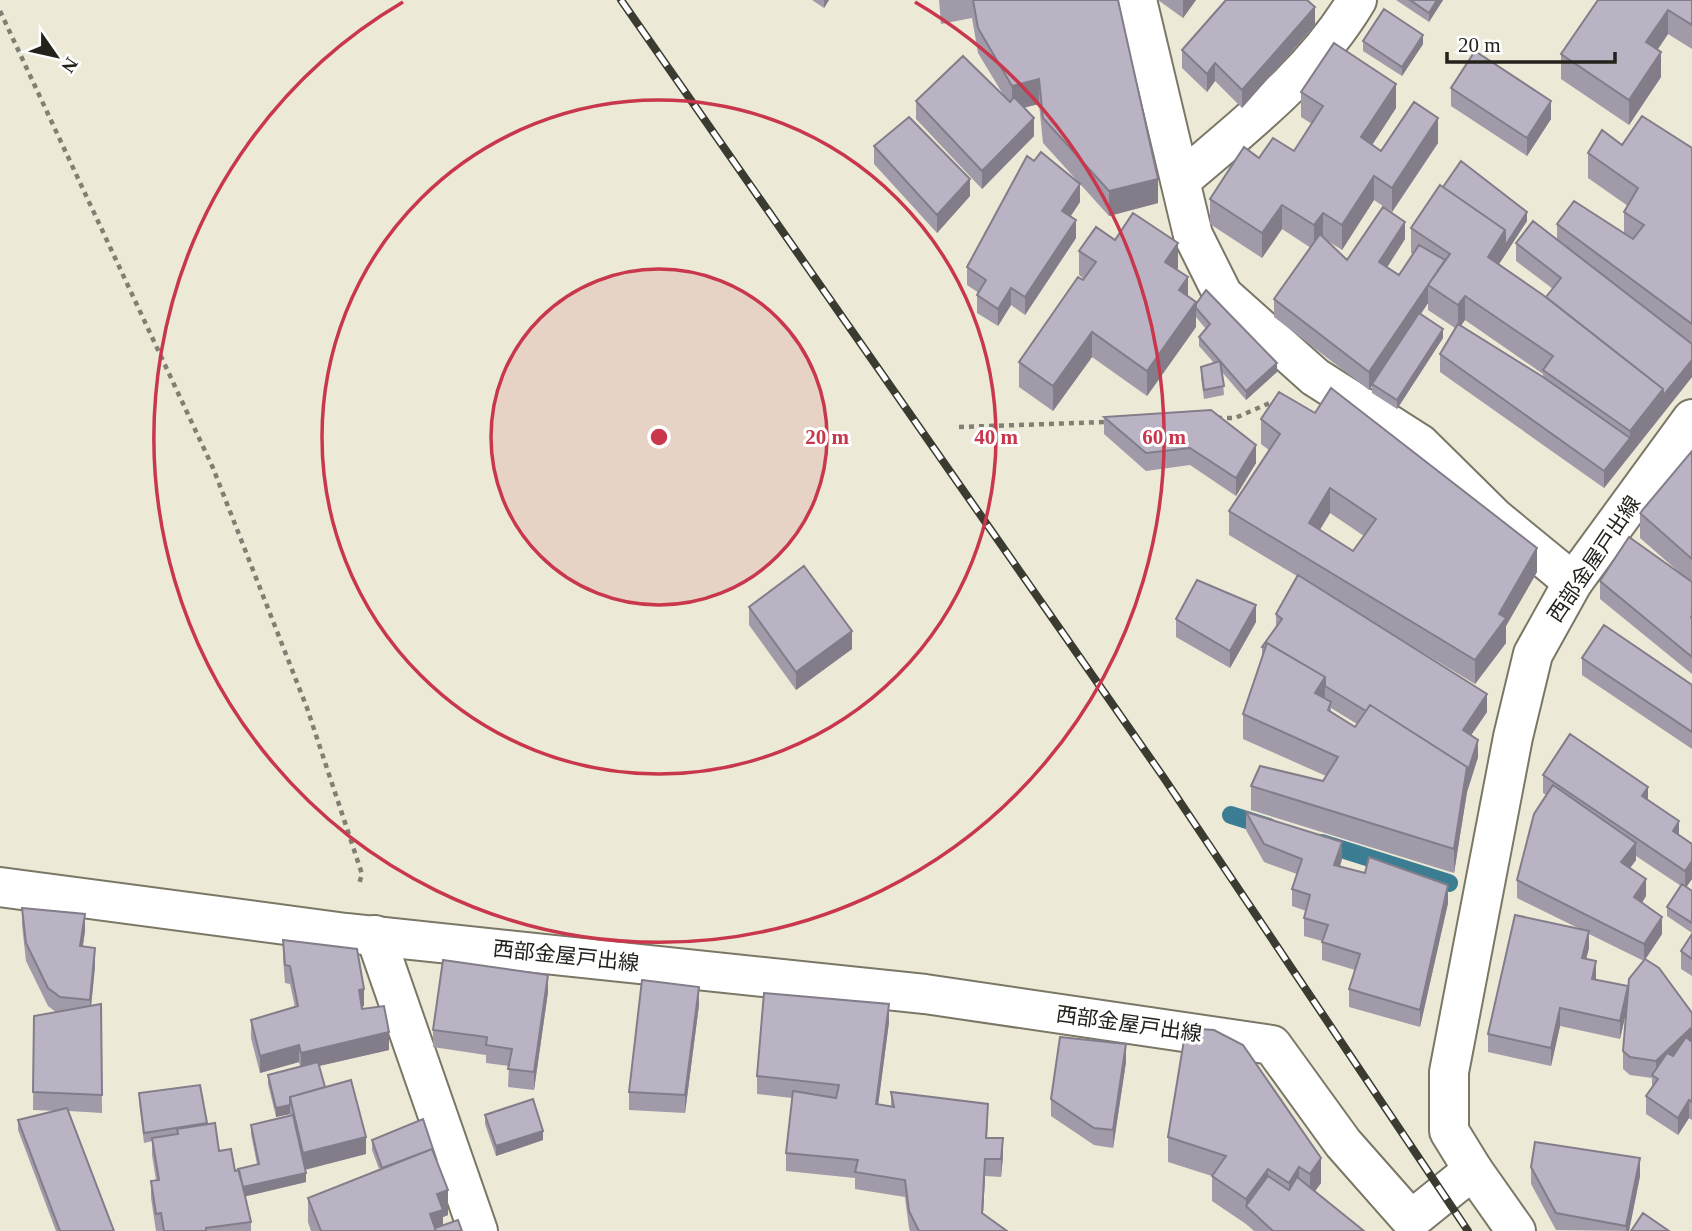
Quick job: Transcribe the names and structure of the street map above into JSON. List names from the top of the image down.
{
  "streets": {
    "main road": ["西部金屋戸出線"]
  },
  "scale_bar": "20 m",
  "north": "bottom right",
  "rings": ["20 m", "40 m", "60 m"]
}
